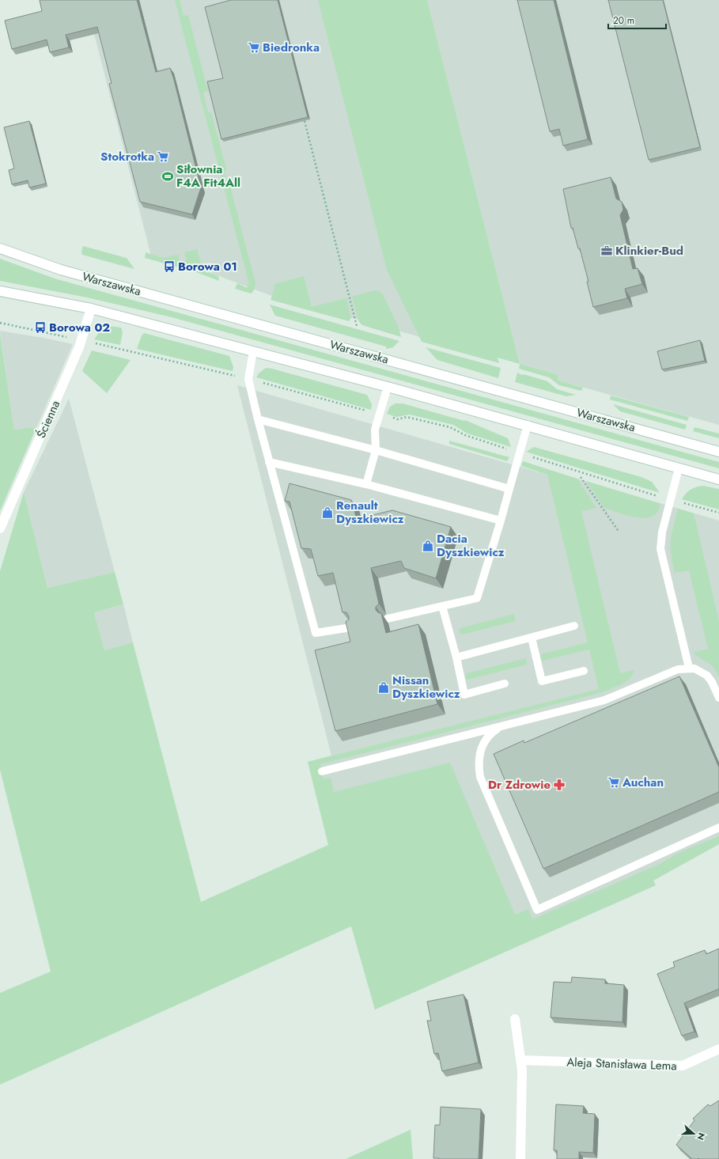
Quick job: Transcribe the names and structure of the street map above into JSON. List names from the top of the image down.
{
  "streets": {
    "main road": ["Warszawska", "Ścienna", "Aleja Stanisława Lema"]
  },
  "places": {
    "supermarket": ["Biedronka", "Stokrotka", "Auchan"],
    "sports": ["Siłownia F4A Fit4All"],
    "office": ["Klinkier-Bud"],
    "bus stop": ["Borowa 01", "Borowa 02"],
    "shop": ["Renault Dyszkiewicz", "Dacia Dyszkiewicz", "Nissan Dyszkiewicz"],
    "pharmacy": ["Dr Zdrowie"]
  },
  "scale_bar": "20 m",
  "north": "right"
}
